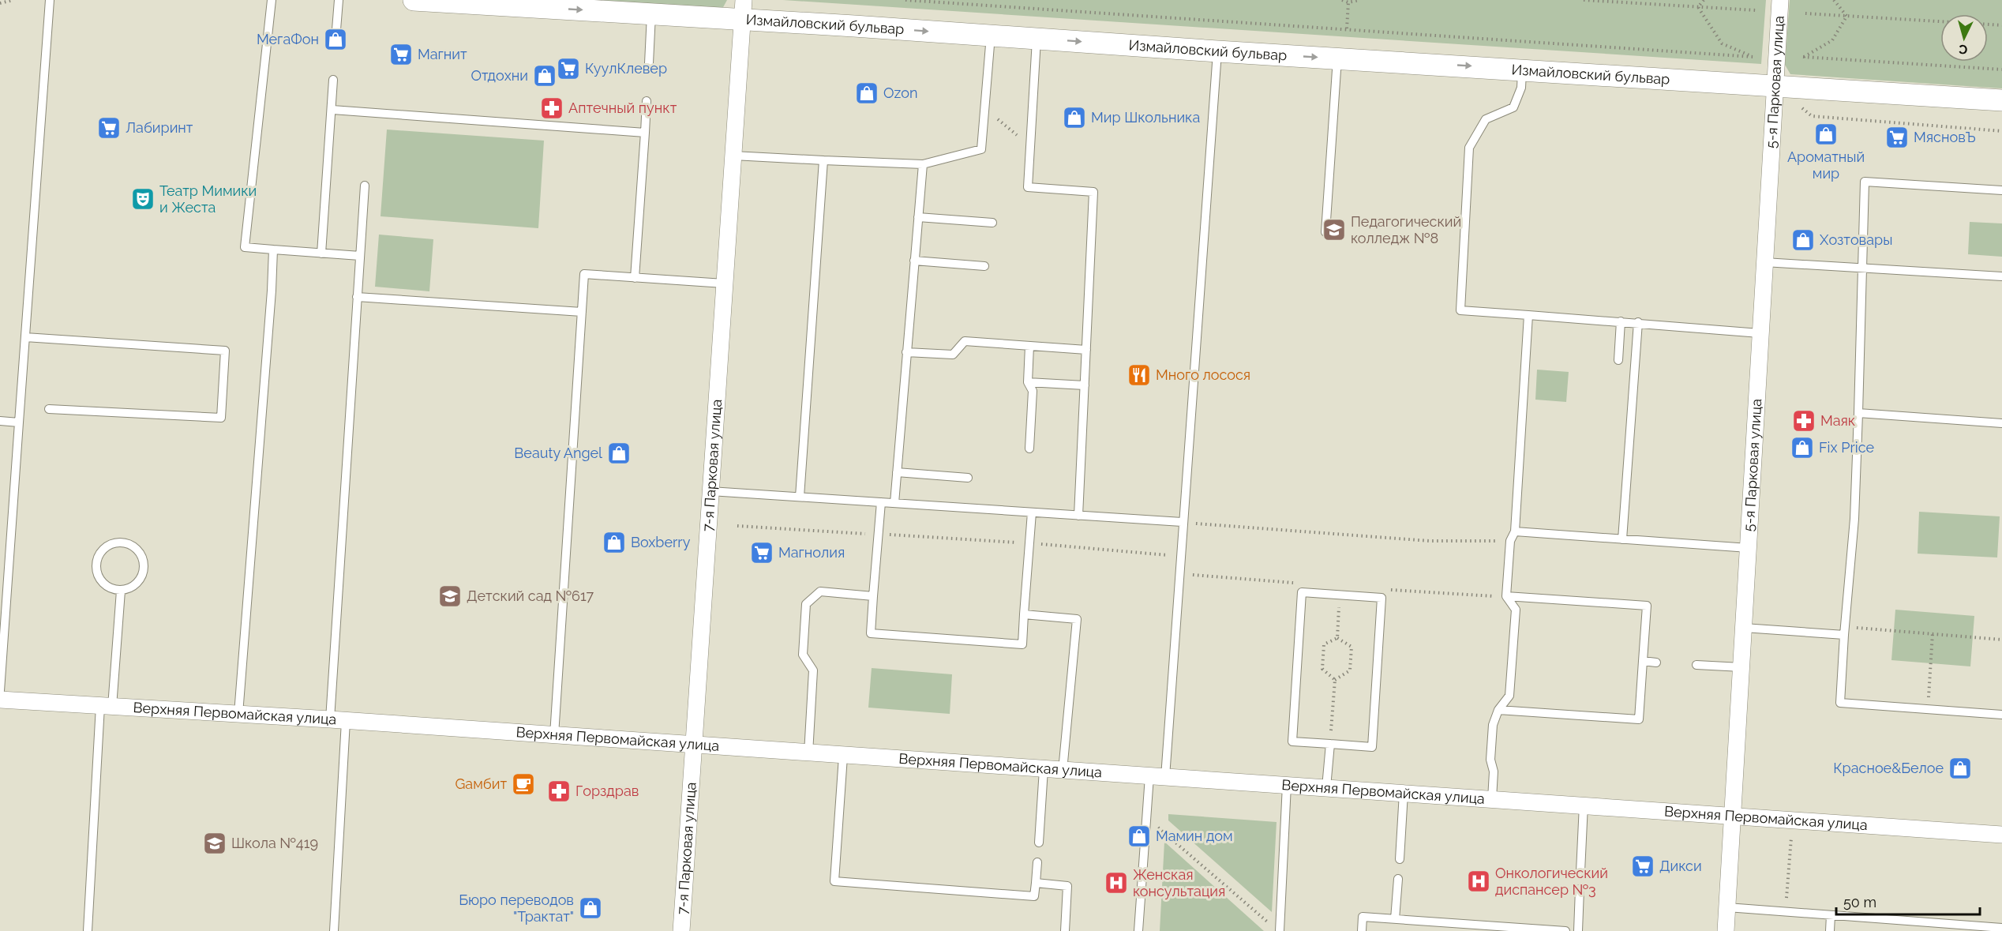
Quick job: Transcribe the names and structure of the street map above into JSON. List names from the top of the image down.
{
  "streets": {
    "street": [
      "Измайловский бульвар",
      "5-я Парковая улица",
      "7-я Парковая улица",
      "Верхняя Первомайская улица"
    ]
  },
  "crossings": [
    ["Измайловский бульвар", "5-я Парковая улица"],
    ["Измайловский бульвар", "7-я Парковая улица"],
    ["5-я Парковая улица", "Верхняя Первомайская улица"],
    ["7-я Парковая улица", "Верхняя Первомайская улица"]
  ],
  "one_way": ["Измайловский бульвар"],
  "places": {
    "shop": [
      "МегаФон",
      "Отдохни",
      "Ozon",
      "Мир Школьника",
      "Ароматный мир",
      "Хозтовары",
      "Fix Price",
      "Beauty Angel",
      "Boxberry",
      "Красное&Белое",
      "Мамин дом",
      "Бюро переводов \"Трактат\""
    ],
    "supermarket": [
      "Магнит",
      "КуулКлевер",
      "Лабиринт",
      "МясновЪ",
      "Магнолия",
      "Дикси"
    ],
    "pharmacy": ["Аптечный пункт", "Маяк", "Горздрав"],
    "theatre": ["Театр Мимики и Жеста"],
    "school or university": ["Педагогический колледж №8", "Детский сад №617", "Школа №419"],
    "restaurant": ["Много лосося"],
    "cafe": ["Gамбит"],
    "hospital": ["Онкологический диспансер №3", "Женская консультация"]
  },
  "scale_bar": "50 m",
  "north": "bottom"
}
